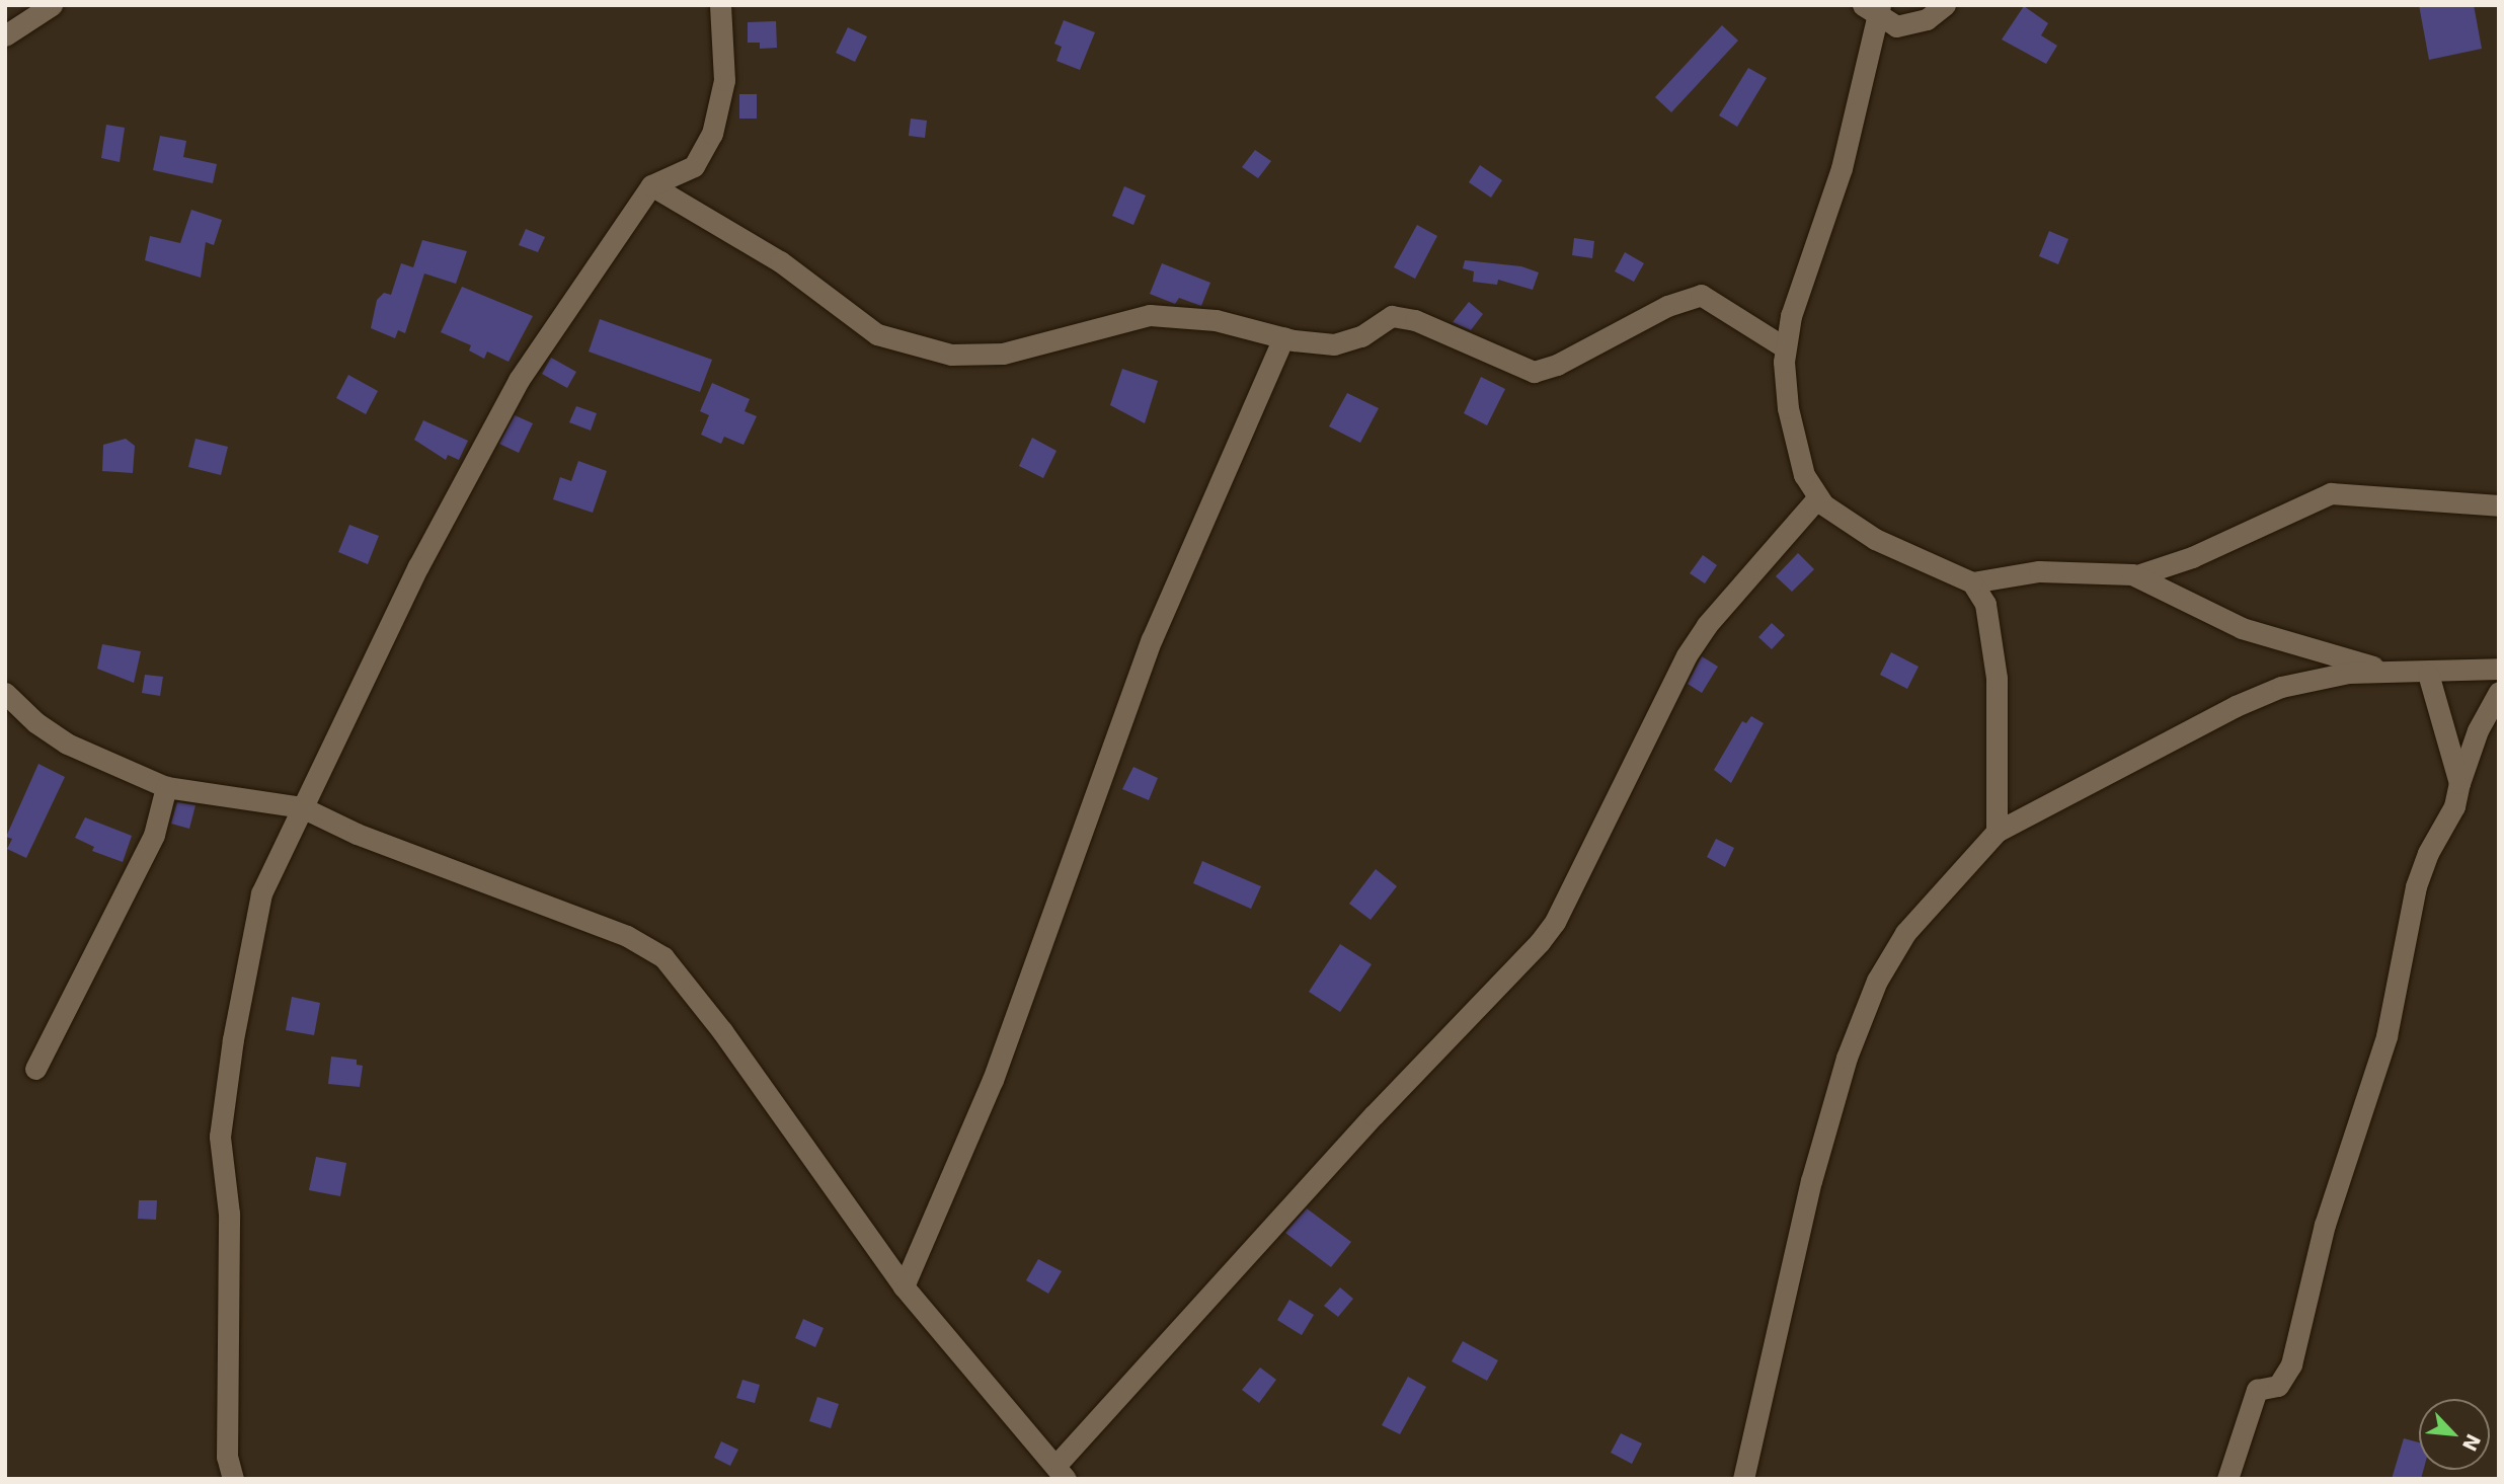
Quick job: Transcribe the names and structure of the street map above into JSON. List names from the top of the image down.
{
  "north": "bottom right"
}
